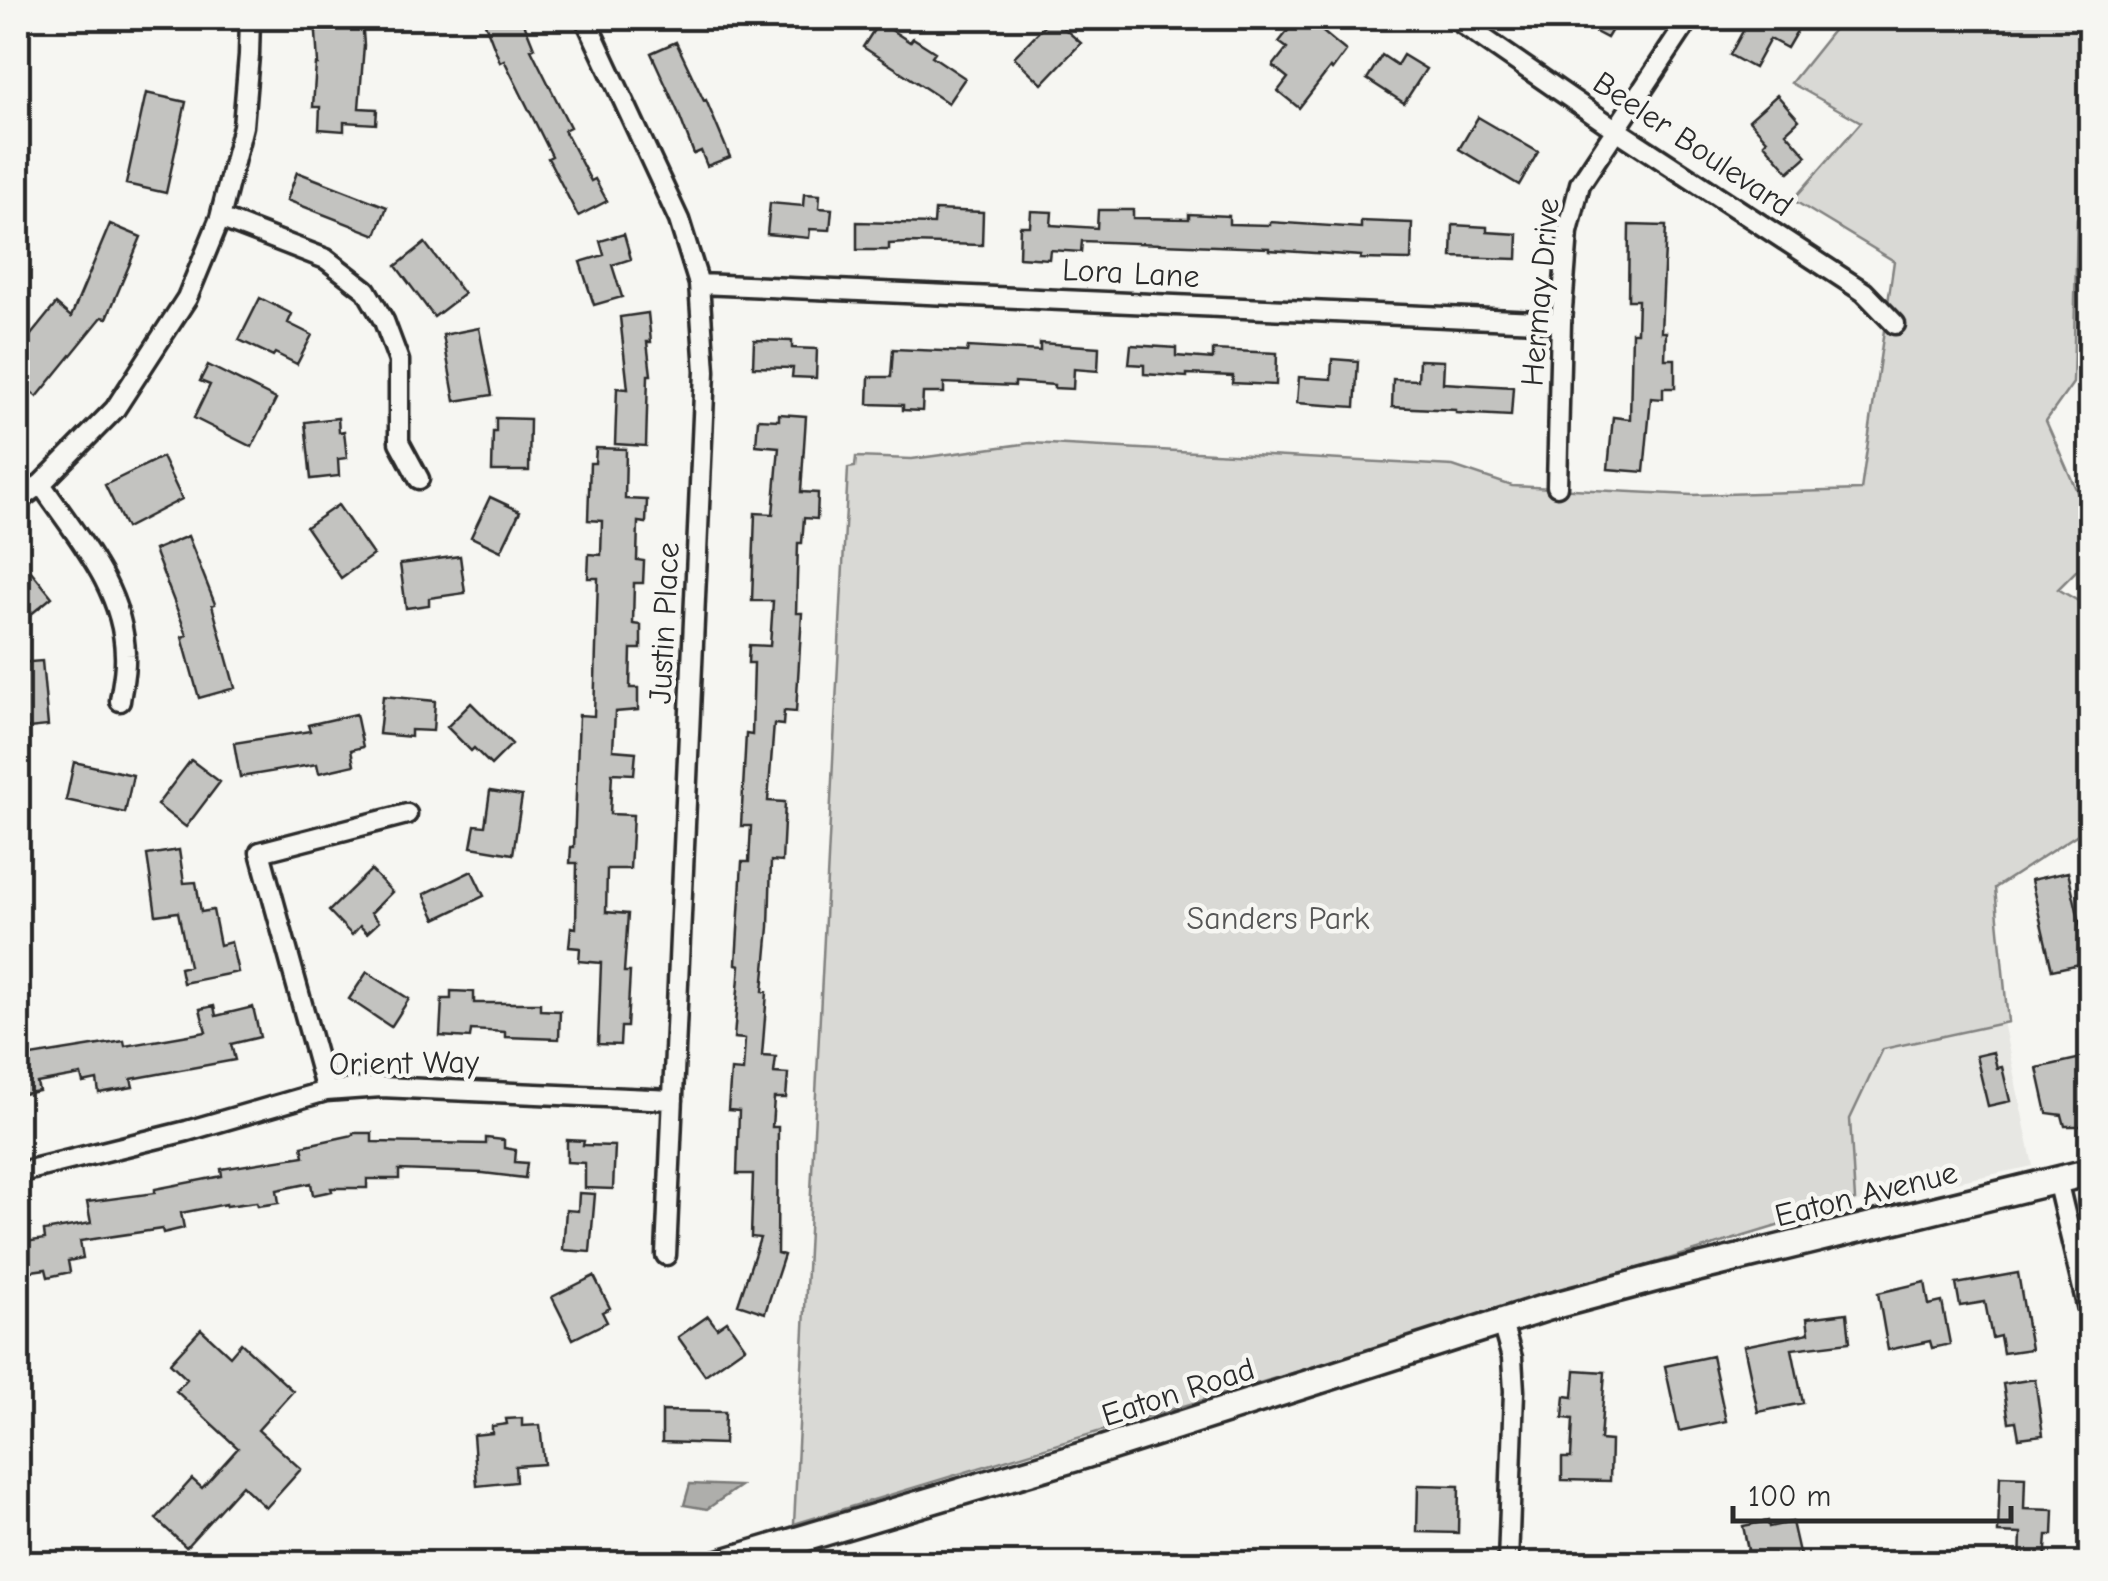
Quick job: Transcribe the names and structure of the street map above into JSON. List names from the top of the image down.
{
  "streets": {
    "street": [
      "Beeler Boulevard",
      "Lora Lane",
      "Hermay Drive",
      "Justin Place",
      "Orient Way",
      "Eaton Avenue",
      "Eaton Road"
    ]
  },
  "crossings": [
    ["Beeler Boulevard", "Hermay Drive"],
    ["Lora Lane", "Hermay Drive"],
    ["Lora Lane", "Justin Place"],
    ["Justin Place", "Orient Way"],
    ["Eaton Avenue", "Eaton Road"]
  ],
  "parks": ["Sanders Park"],
  "scale_bar": "100 m"
}
